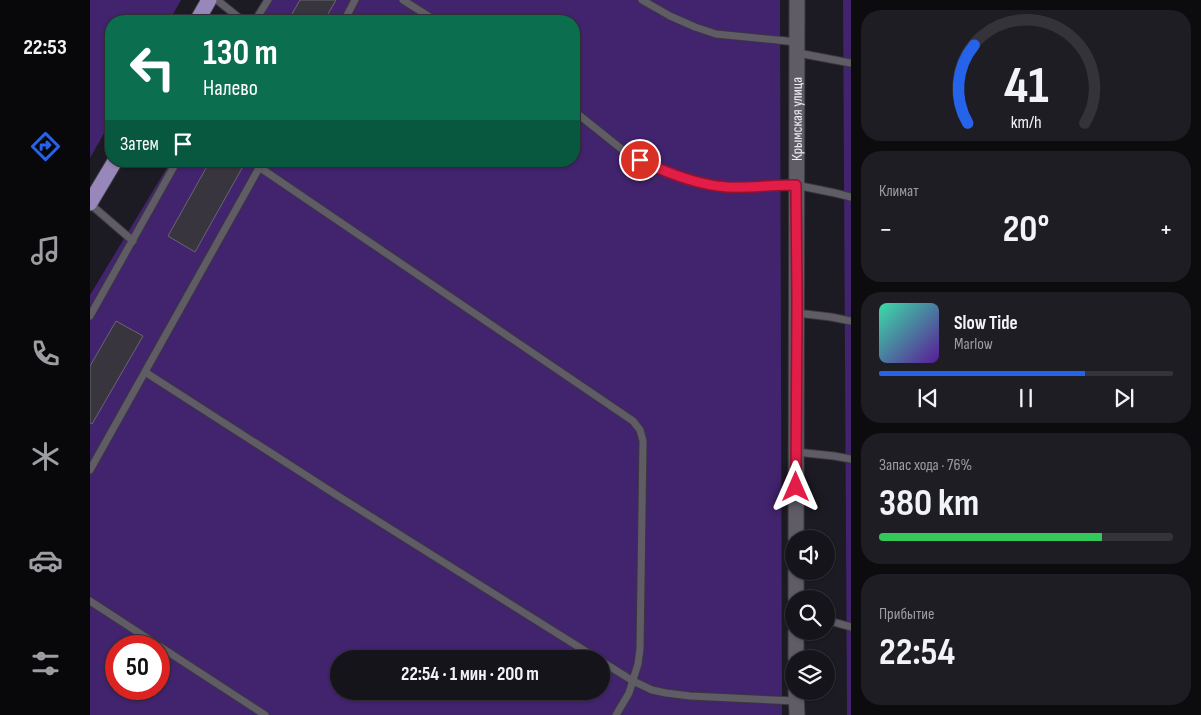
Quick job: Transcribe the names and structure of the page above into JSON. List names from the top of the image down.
{
  "streets": {
    "main road": ["Крымская улица"]
  },
  "page": {
    "tabs": "22:53",
    "turn": ["130 m", "Налево"],
    "then": "Затем",
    "tile": [
      "Климат",
      ["Запас хода · 76%", "380 km"],
      ["Прибытие", "22:54"]
    ],
    "heat": ["−", "20°", "+"],
    "song": ["Slow Tide", "Marlow"],
    "limit": "50",
    "trip": "22:54 · 1 мин · 200 m",
    "gauge": ["41", "km/h"]
  }
}
